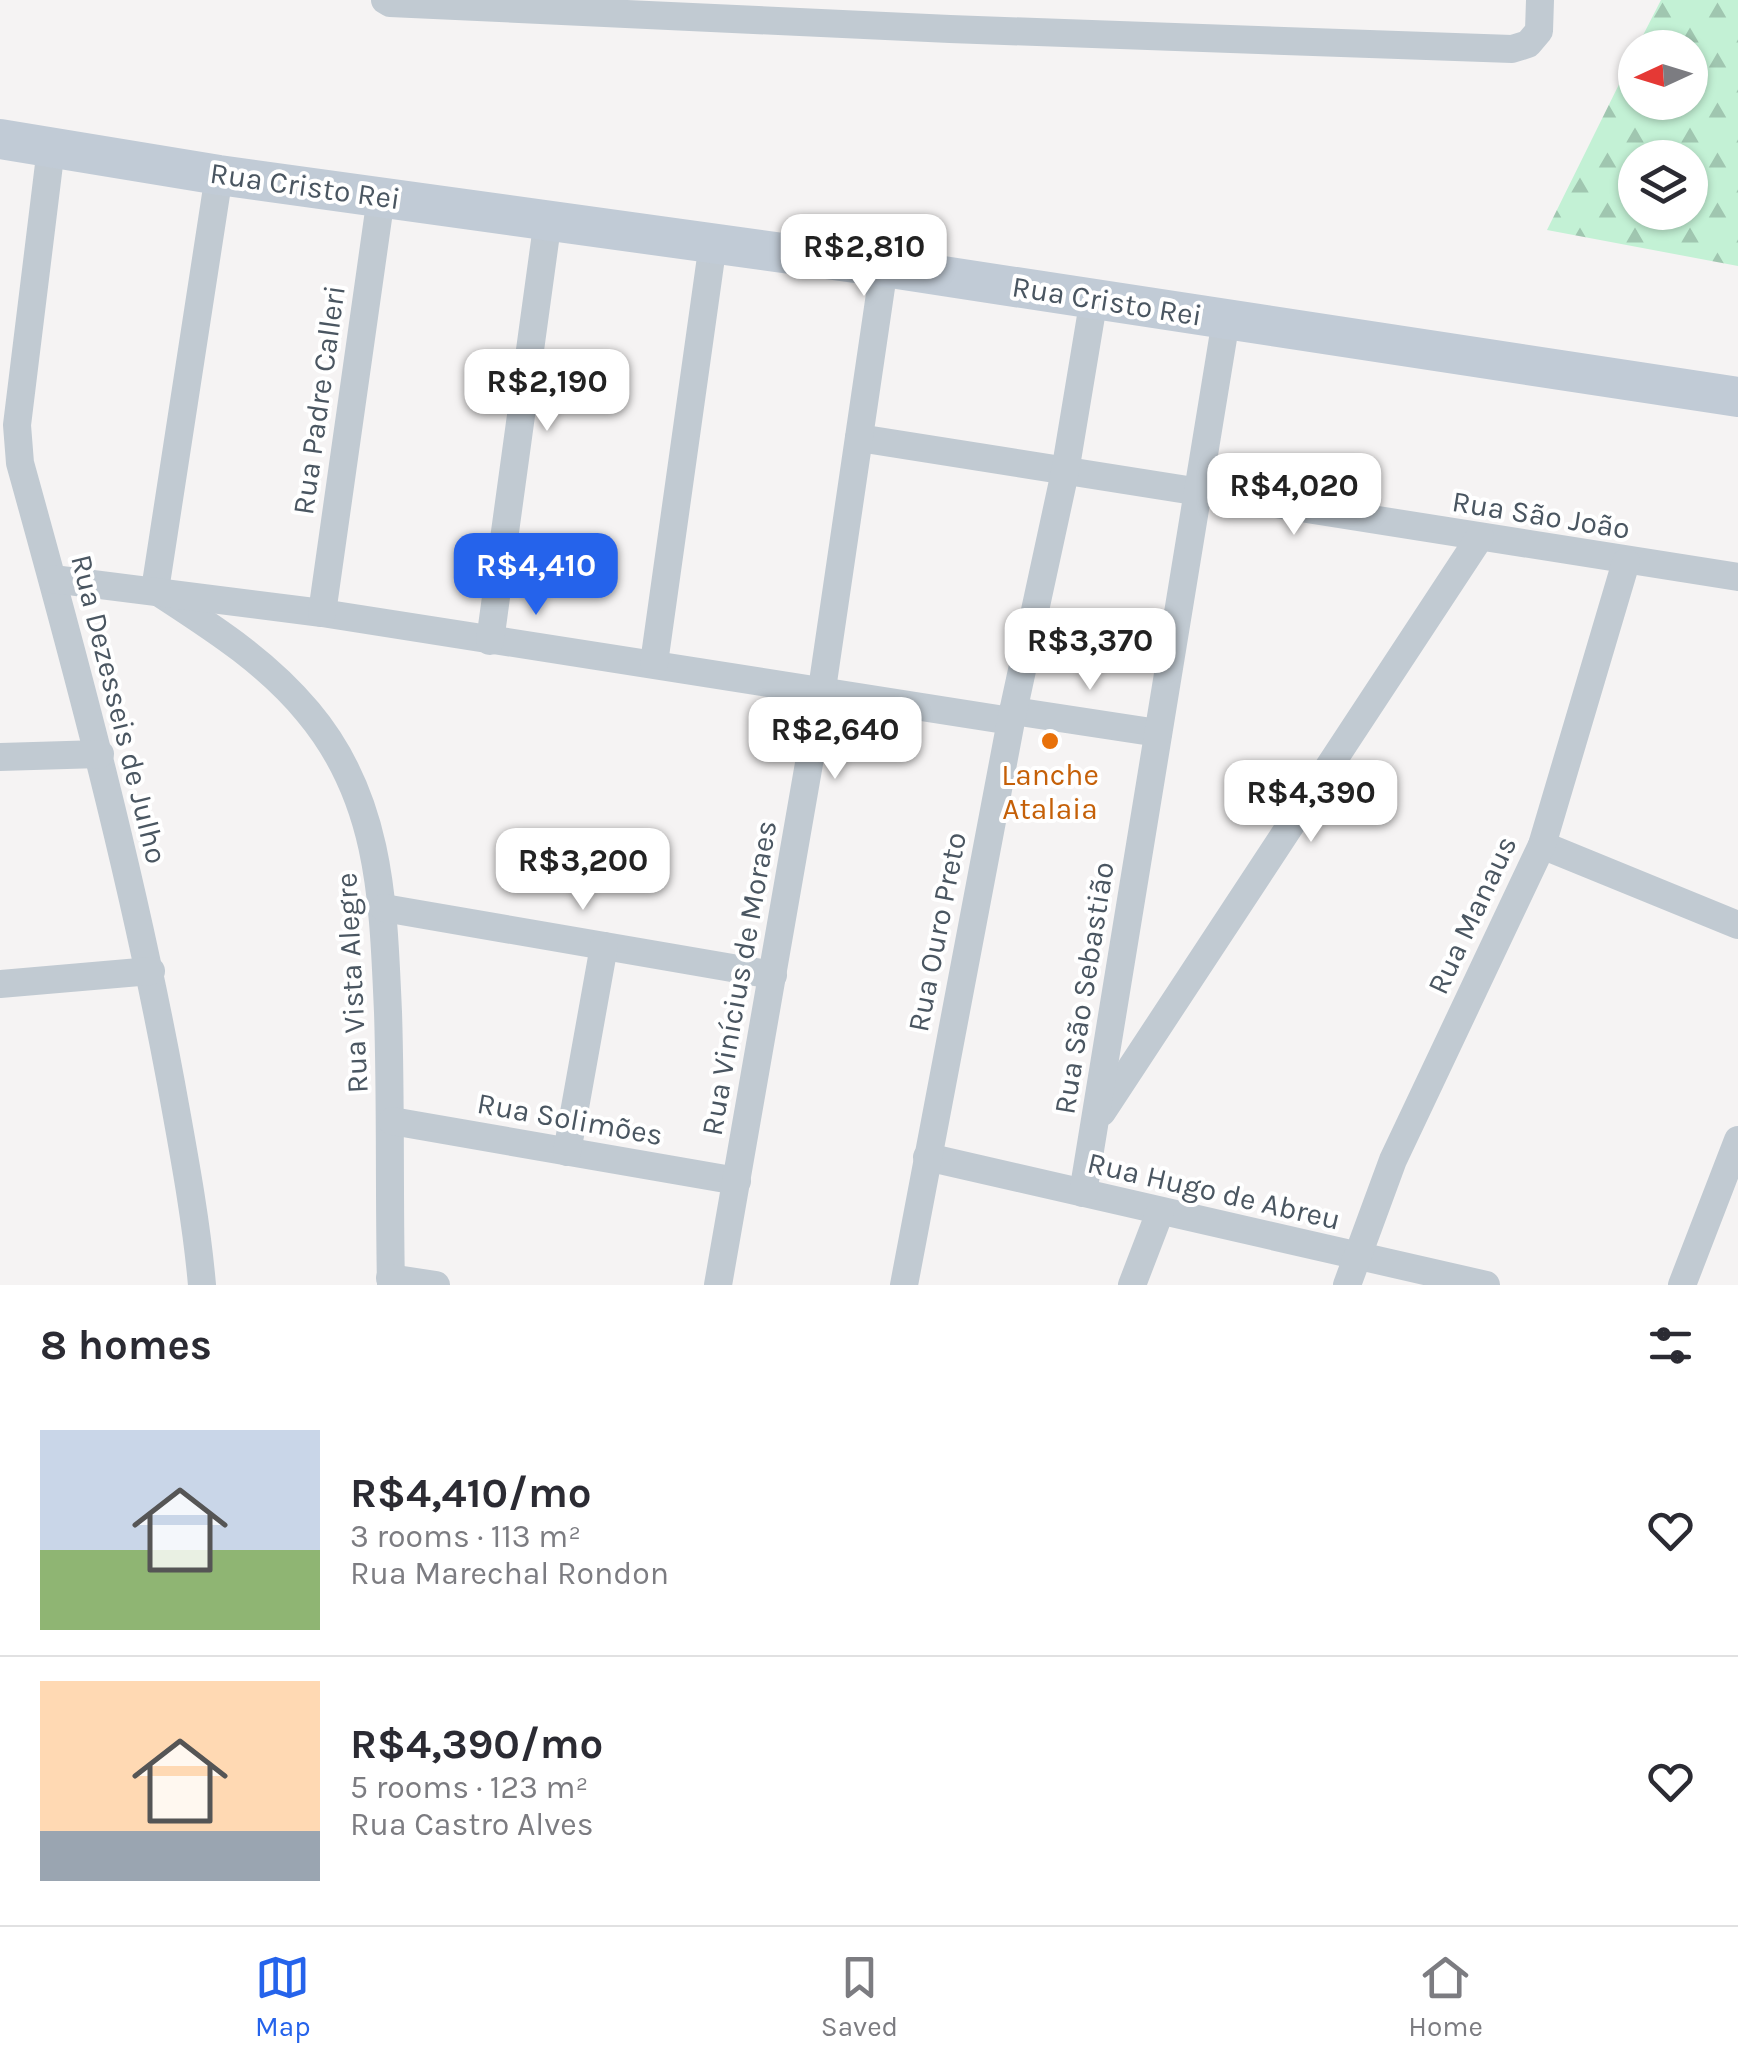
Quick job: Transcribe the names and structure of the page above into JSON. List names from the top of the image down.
{
  "streets": {
    "street": [
      "Rua Cristo Rei",
      "Rua Padre Calleri",
      "Rua São João",
      "Rua Dezesseis de Julho",
      "Rua Manaus",
      "Rua Ouro Preto",
      "Rua Vinícius de Moraes",
      "Rua Vista Alegre",
      "Rua São Sebastião",
      "Rua Solimões",
      "Rua Hugo de Abreu"
    ]
  },
  "crossings": [
    ["Rua Cristo Rei", "Rua Padre Calleri"],
    ["Rua Cristo Rei", "Rua Dezesseis de Julho"],
    ["Rua Cristo Rei", "Rua Ouro Preto"],
    ["Rua Cristo Rei", "Rua Vinícius de Moraes"],
    ["Rua Cristo Rei", "Rua São Sebastião"],
    ["Rua São João", "Rua Manaus"],
    ["Rua São João", "Rua Ouro Preto"],
    ["Rua São João", "Rua Vinícius de Moraes"],
    ["Rua São João", "Rua São Sebastião"],
    ["Rua Manaus", "Rua Hugo de Abreu"],
    ["Rua Ouro Preto", "Rua Hugo de Abreu"],
    ["Rua Vinícius de Moraes", "Rua Solimões"],
    ["Rua Vista Alegre", "Rua Solimões"],
    ["Rua São Sebastião", "Rua Hugo de Abreu"]
  ],
  "places": ["Lanche Atalaia"],
  "north": "left",
  "page": {
    "price": [
      "R$2,810",
      "R$2,190",
      "R$4,020",
      "R$4,410",
      "R$3,370",
      "R$2,640",
      "R$4,390",
      "R$3,200"
    ],
    "heading": "8 homes",
    "list": [
      {
        "name": "R$4,410/mo",
        "note": "3 rooms · 113 m² · Rua Marechal Rondon"
      },
      {
        "name": "R$4,390/mo",
        "note": "5 rooms · 123 m² · Rua Castro Alves"
      }
    ],
    "tabs": ["Map", "Saved", "Home"]
  }
}
